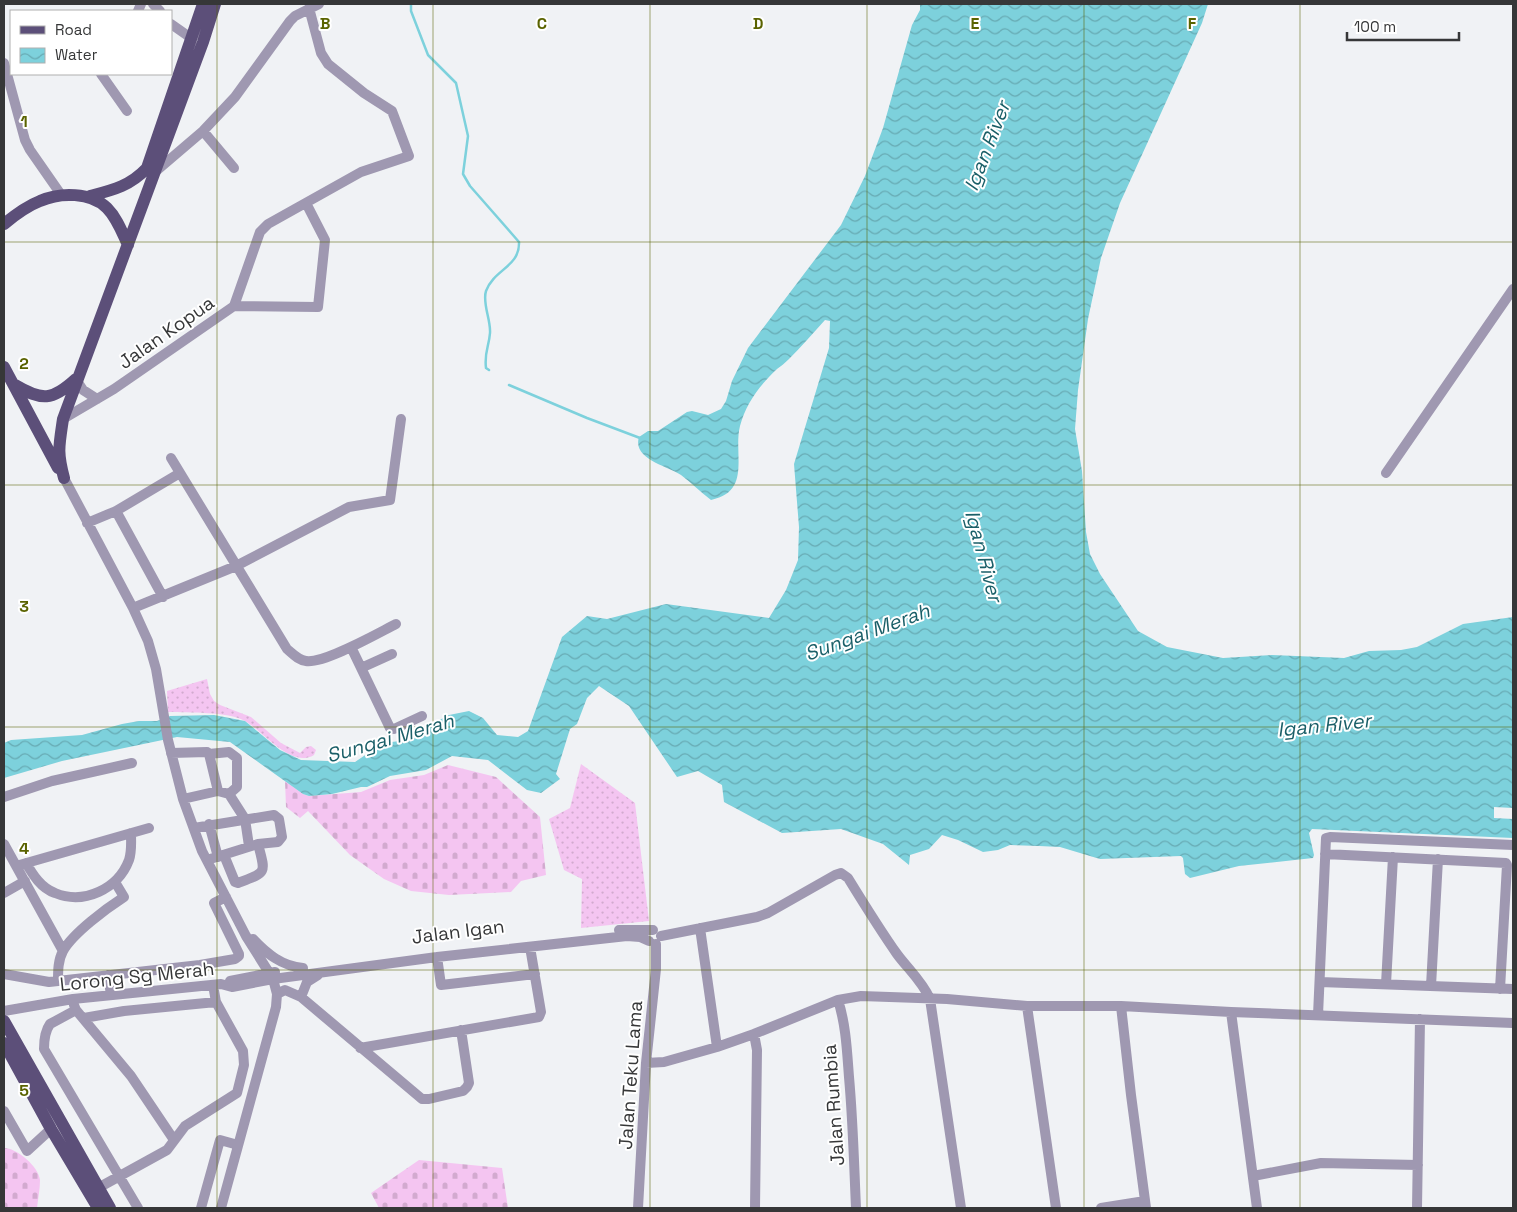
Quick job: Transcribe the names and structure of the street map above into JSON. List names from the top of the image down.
{
  "streets": {
    "street": [
      "Jalan Kopua",
      "Jalan Igan",
      "Lorong Sg Merah",
      "Jalan Teku Lama",
      "Jalan Rumbia"
    ]
  },
  "crossings": [
    ["Jalan Igan", "Lorong Sg Merah"],
    ["Jalan Igan", "Jalan Teku Lama"]
  ],
  "water": ["Igan River", "Sungai Merah"],
  "legend": ["Road", "Water"],
  "scale_bar": "100 m",
  "grid": {
    "columns": [
      "B",
      "C",
      "D",
      "E",
      "F"
    ],
    "rows": [
      "1",
      "2",
      "3",
      "4",
      "5"
    ]
  }
}
